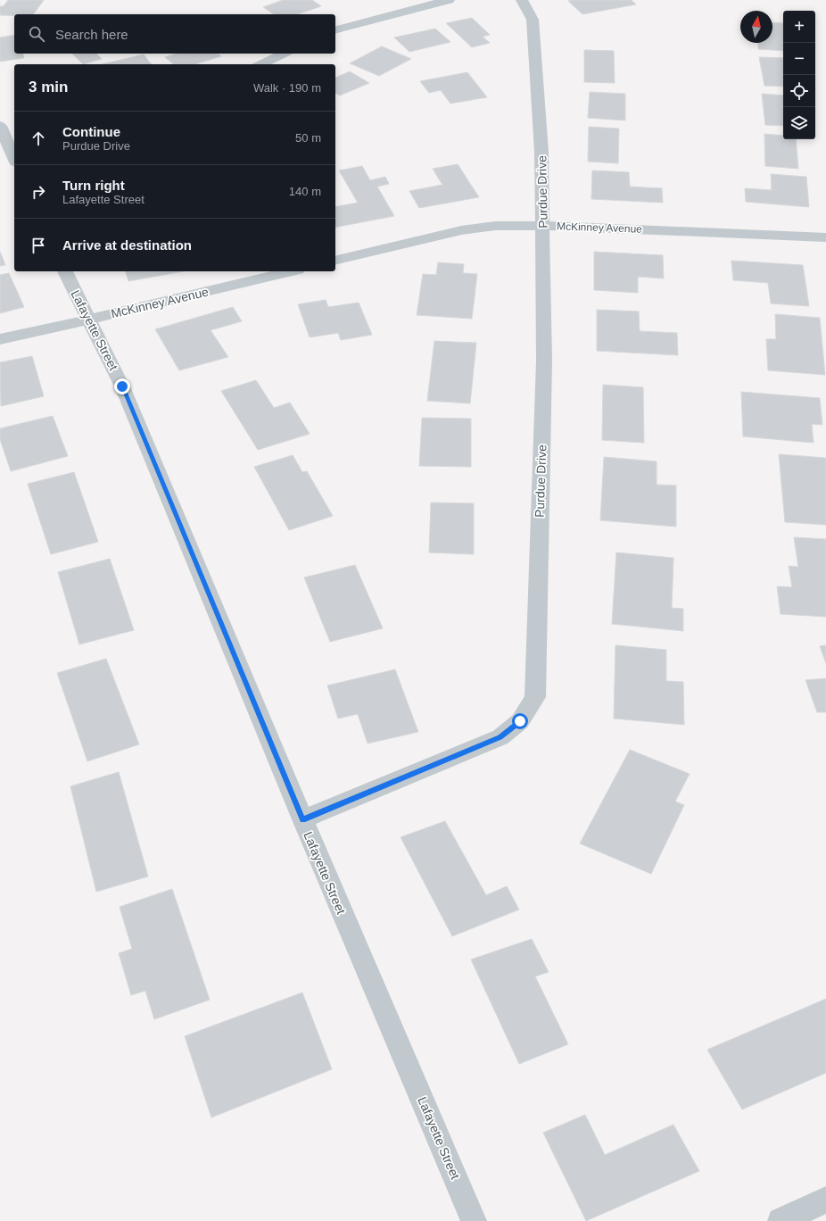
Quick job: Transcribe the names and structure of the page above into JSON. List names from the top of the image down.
{
  "streets": {
    "street": ["Purdue Drive", "McKinney Avenue", "Lafayette Street"]
  },
  "crossings": [
    ["Purdue Drive", "McKinney Avenue"],
    ["Purdue Drive", "Lafayette Street"],
    ["McKinney Avenue", "Lafayette Street"]
  ],
  "north": "top",
  "page": {
    "map_buttons": ["+", "−"],
    "search": "Search here",
    "heading": ["3 min", "Walk · 190 m"],
    "list": [
      ["Continue", "Purdue Drive", "50 m"],
      ["Turn right", "Lafayette Street", "140 m"],
      "Arrive at destination"
    ]
  }
}
